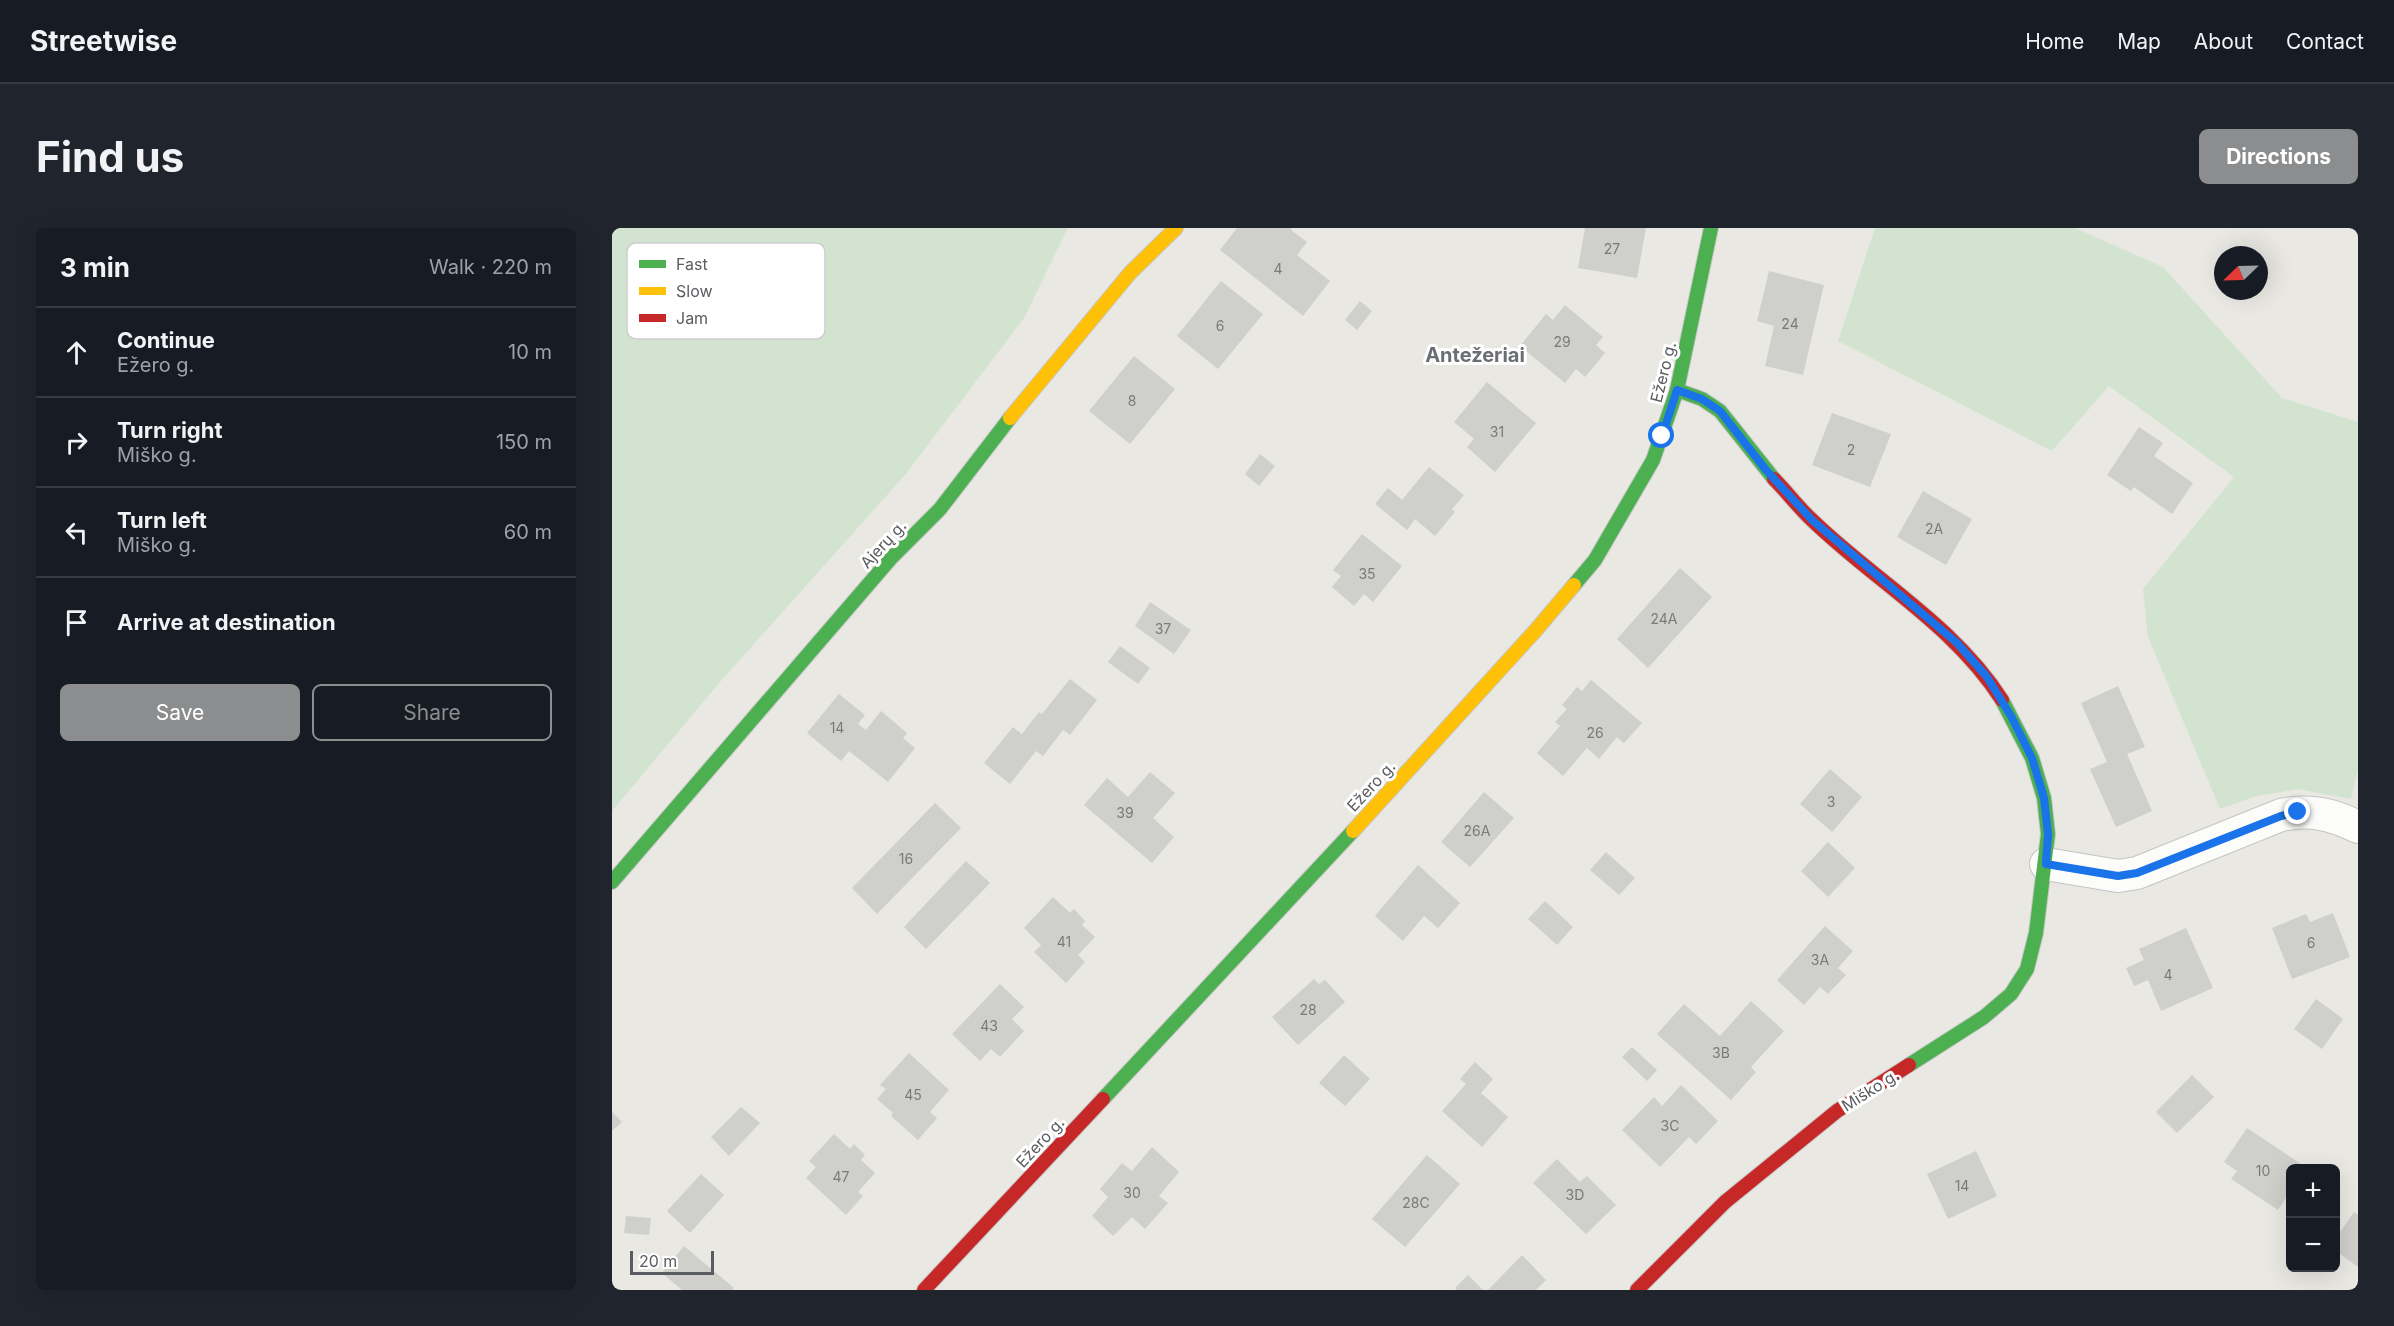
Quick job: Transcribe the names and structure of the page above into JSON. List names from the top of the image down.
{
  "streets": {
    "street": ["Ežero g.", "Ajerų g.", "Miško g."]
  },
  "crossings": [
    ["Ežero g.", "Miško g."]
  ],
  "districts": ["Antežeriai"],
  "house_numbers": [
    "27",
    "4",
    "24",
    "6",
    "29",
    "8",
    "31",
    "2",
    "2A",
    "35",
    "24A",
    "37",
    "14",
    "26",
    "3",
    "39",
    "26A",
    "16",
    "41",
    "6",
    "3A",
    "4",
    "28",
    "43",
    "3B",
    "45",
    "3C",
    "10",
    "47",
    "14",
    "30",
    "3D",
    "28C"
  ],
  "legend": ["Fast", "Slow", "Jam"],
  "scale_bar": "20 m",
  "north": "bottom left",
  "page": {
    "header": "Streetwise",
    "nav": [
      "Home",
      "Map",
      "About",
      "Contact"
    ],
    "buttons": [
      "Directions",
      ["Save", "Share"]
    ],
    "title": "Find us",
    "heading": ["3 min", "Walk · 220 m"],
    "list": [
      ["Continue", "Ežero g.", "10 m"],
      ["Turn right", "Miško g.", "150 m"],
      ["Turn left", "Miško g.", "60 m"],
      "Arrive at destination"
    ],
    "map_buttons": ["+", "−"],
    "scale": "20 m"
  }
}
